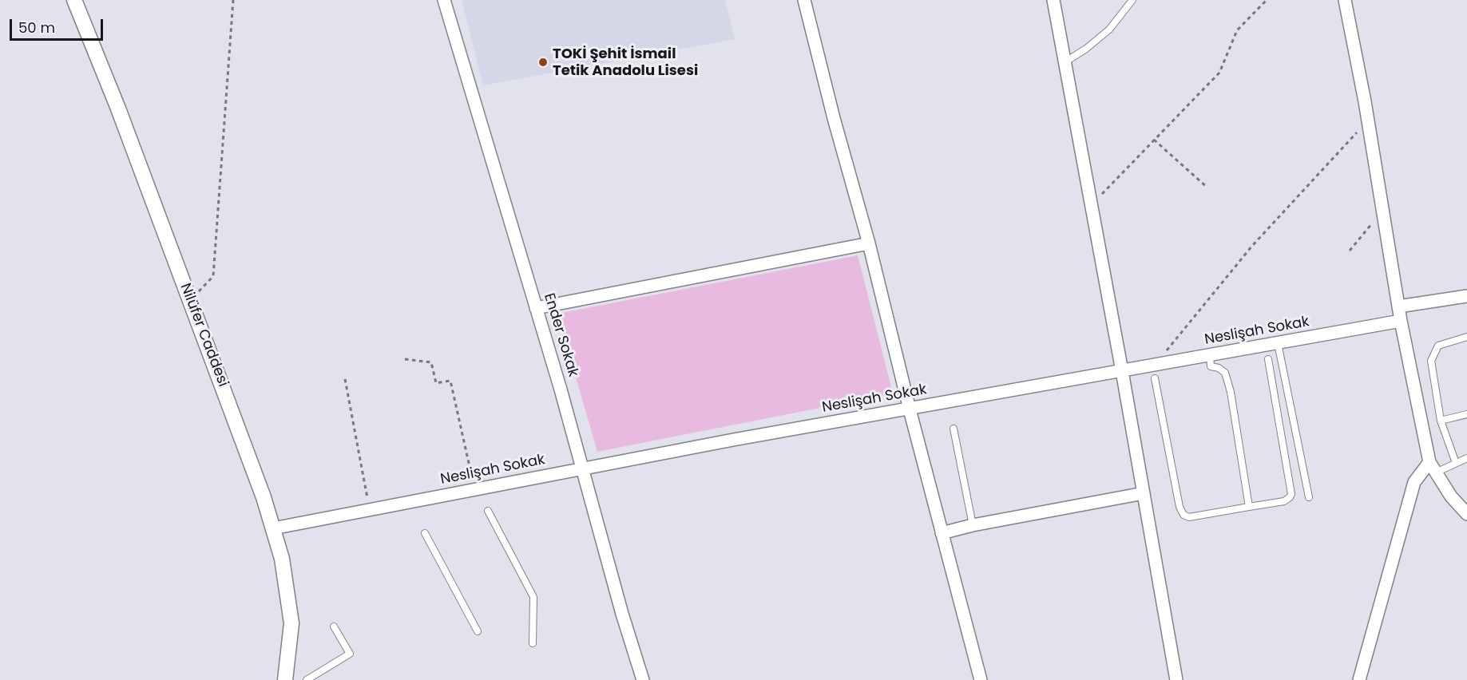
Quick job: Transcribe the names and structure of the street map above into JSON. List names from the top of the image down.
{
  "streets": {
    "street": ["Neslişah Sokak", "Nilüfer Caddesi", "Ender Sokak"]
  },
  "crossings": [
    ["Neslişah Sokak", "Nilüfer Caddesi"],
    ["Neslişah Sokak", "Ender Sokak"]
  ],
  "places": ["TOKİ Şehit İsmail Tetik Anadolu Lisesi"],
  "scale_bar": "50 m"
}
